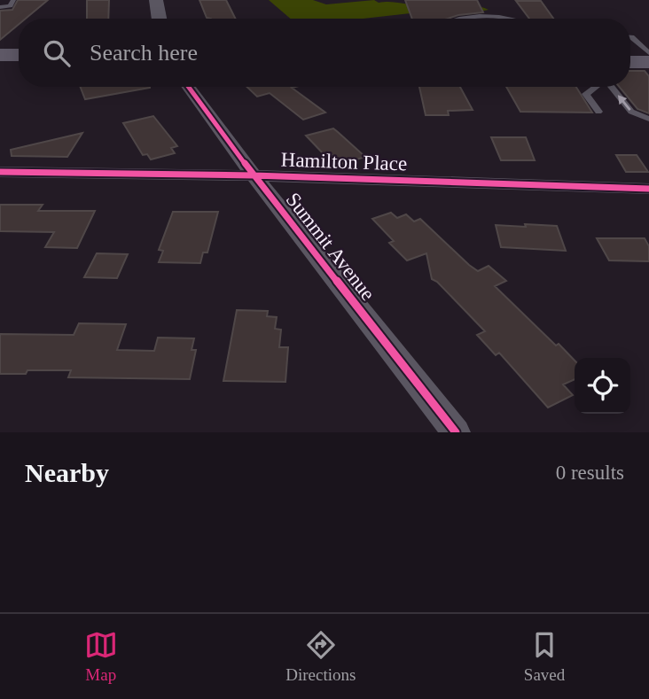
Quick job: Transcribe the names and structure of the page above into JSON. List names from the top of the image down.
{
  "streets": {
    "street": ["Hamilton Place", "Summit Avenue"]
  },
  "crossings": [
    ["Hamilton Place", "Summit Avenue"]
  ],
  "page": {
    "search": "Search here",
    "heading": ["Nearby", "0 results"],
    "nav": ["Map", "Directions", "Saved"]
  }
}
